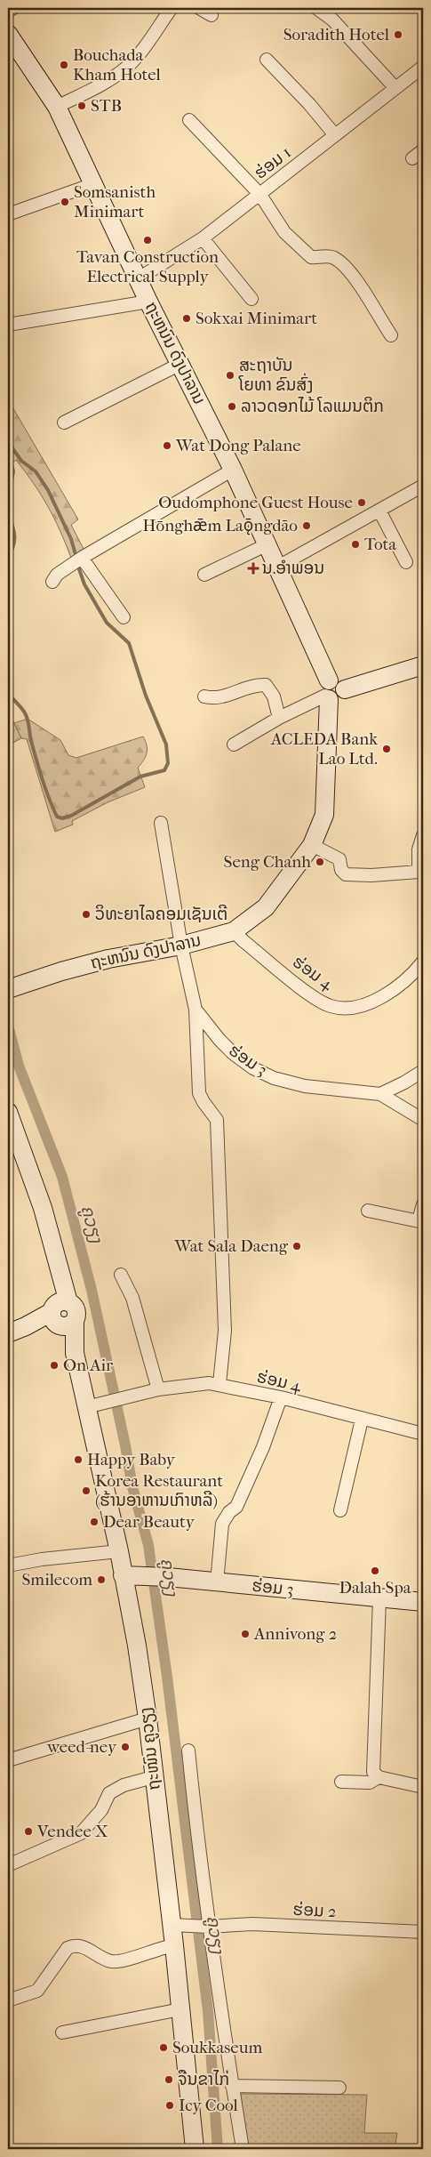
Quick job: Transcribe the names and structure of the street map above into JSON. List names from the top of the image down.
{
  "streets": {
    "street": [
      "ຮ່ອມ 1",
      "ຖະຫນົນ ດົງປາລານ",
      "ຮ່ອມ 4",
      "ຮ່ອມ 3",
      "ຖະໜົນ ຄູວຽງ",
      "ຮ່ອມ 2"
    ]
  },
  "crossings": [
    ["ຮ່ອມ 1", "ຖະຫນົນ ດົງປາລານ"],
    ["ຖະຫນົນ ດົງປາລານ", "ຮ່ອມ 4"],
    ["ຖະຫນົນ ດົງປາລານ", "ຮ່ອມ 3"],
    ["ຮ່ອມ 4", "ຖະໜົນ ຄູວຽງ"],
    ["ຮ່ອມ 3", "ຖະໜົນ ຄູວຽງ"],
    ["ຖະໜົນ ຄູວຽງ", "ຮ່ອມ 2"]
  ],
  "water": ["ຄູວຽງ"],
  "places": {
    "other": [
      "Soradith Hotel",
      "Bouchada Kham Hotel",
      "STB",
      "Somsanisth Minimart",
      "Tavan Construction Electrical Supply",
      "Sokxai Minimart",
      "ສະຖາບັນ ໂຍທາ ຂົນສົ່ງ",
      "ລາວດອກໄມ້ ໂລແມນຕິກ",
      "Wat Dong Palane",
      "Oudomphone Guest House",
      "Hōnghǣm Laǭngdāo",
      "Tota",
      "ACLEDA Bank Lao Ltd.",
      "Seng Chanh",
      "ວິທະຍາໄລຄອມເຊັນເຕີ",
      "Wat Sala Daeng",
      "On Air",
      "Happy Baby",
      "Korea Restaurant (ຮ້ານອາຫານເກົາຫລີ)",
      "Dear Beauty",
      "Dalah Spa",
      "Smilecom",
      "Annivong 2",
      "weed-ney",
      "Vendee X",
      "Soukkaseum",
      "ຈືນຂາໄກ່",
      "Icy Cool"
    ],
    "health": ["ນ.ອຳພອນ"]
  }
}
